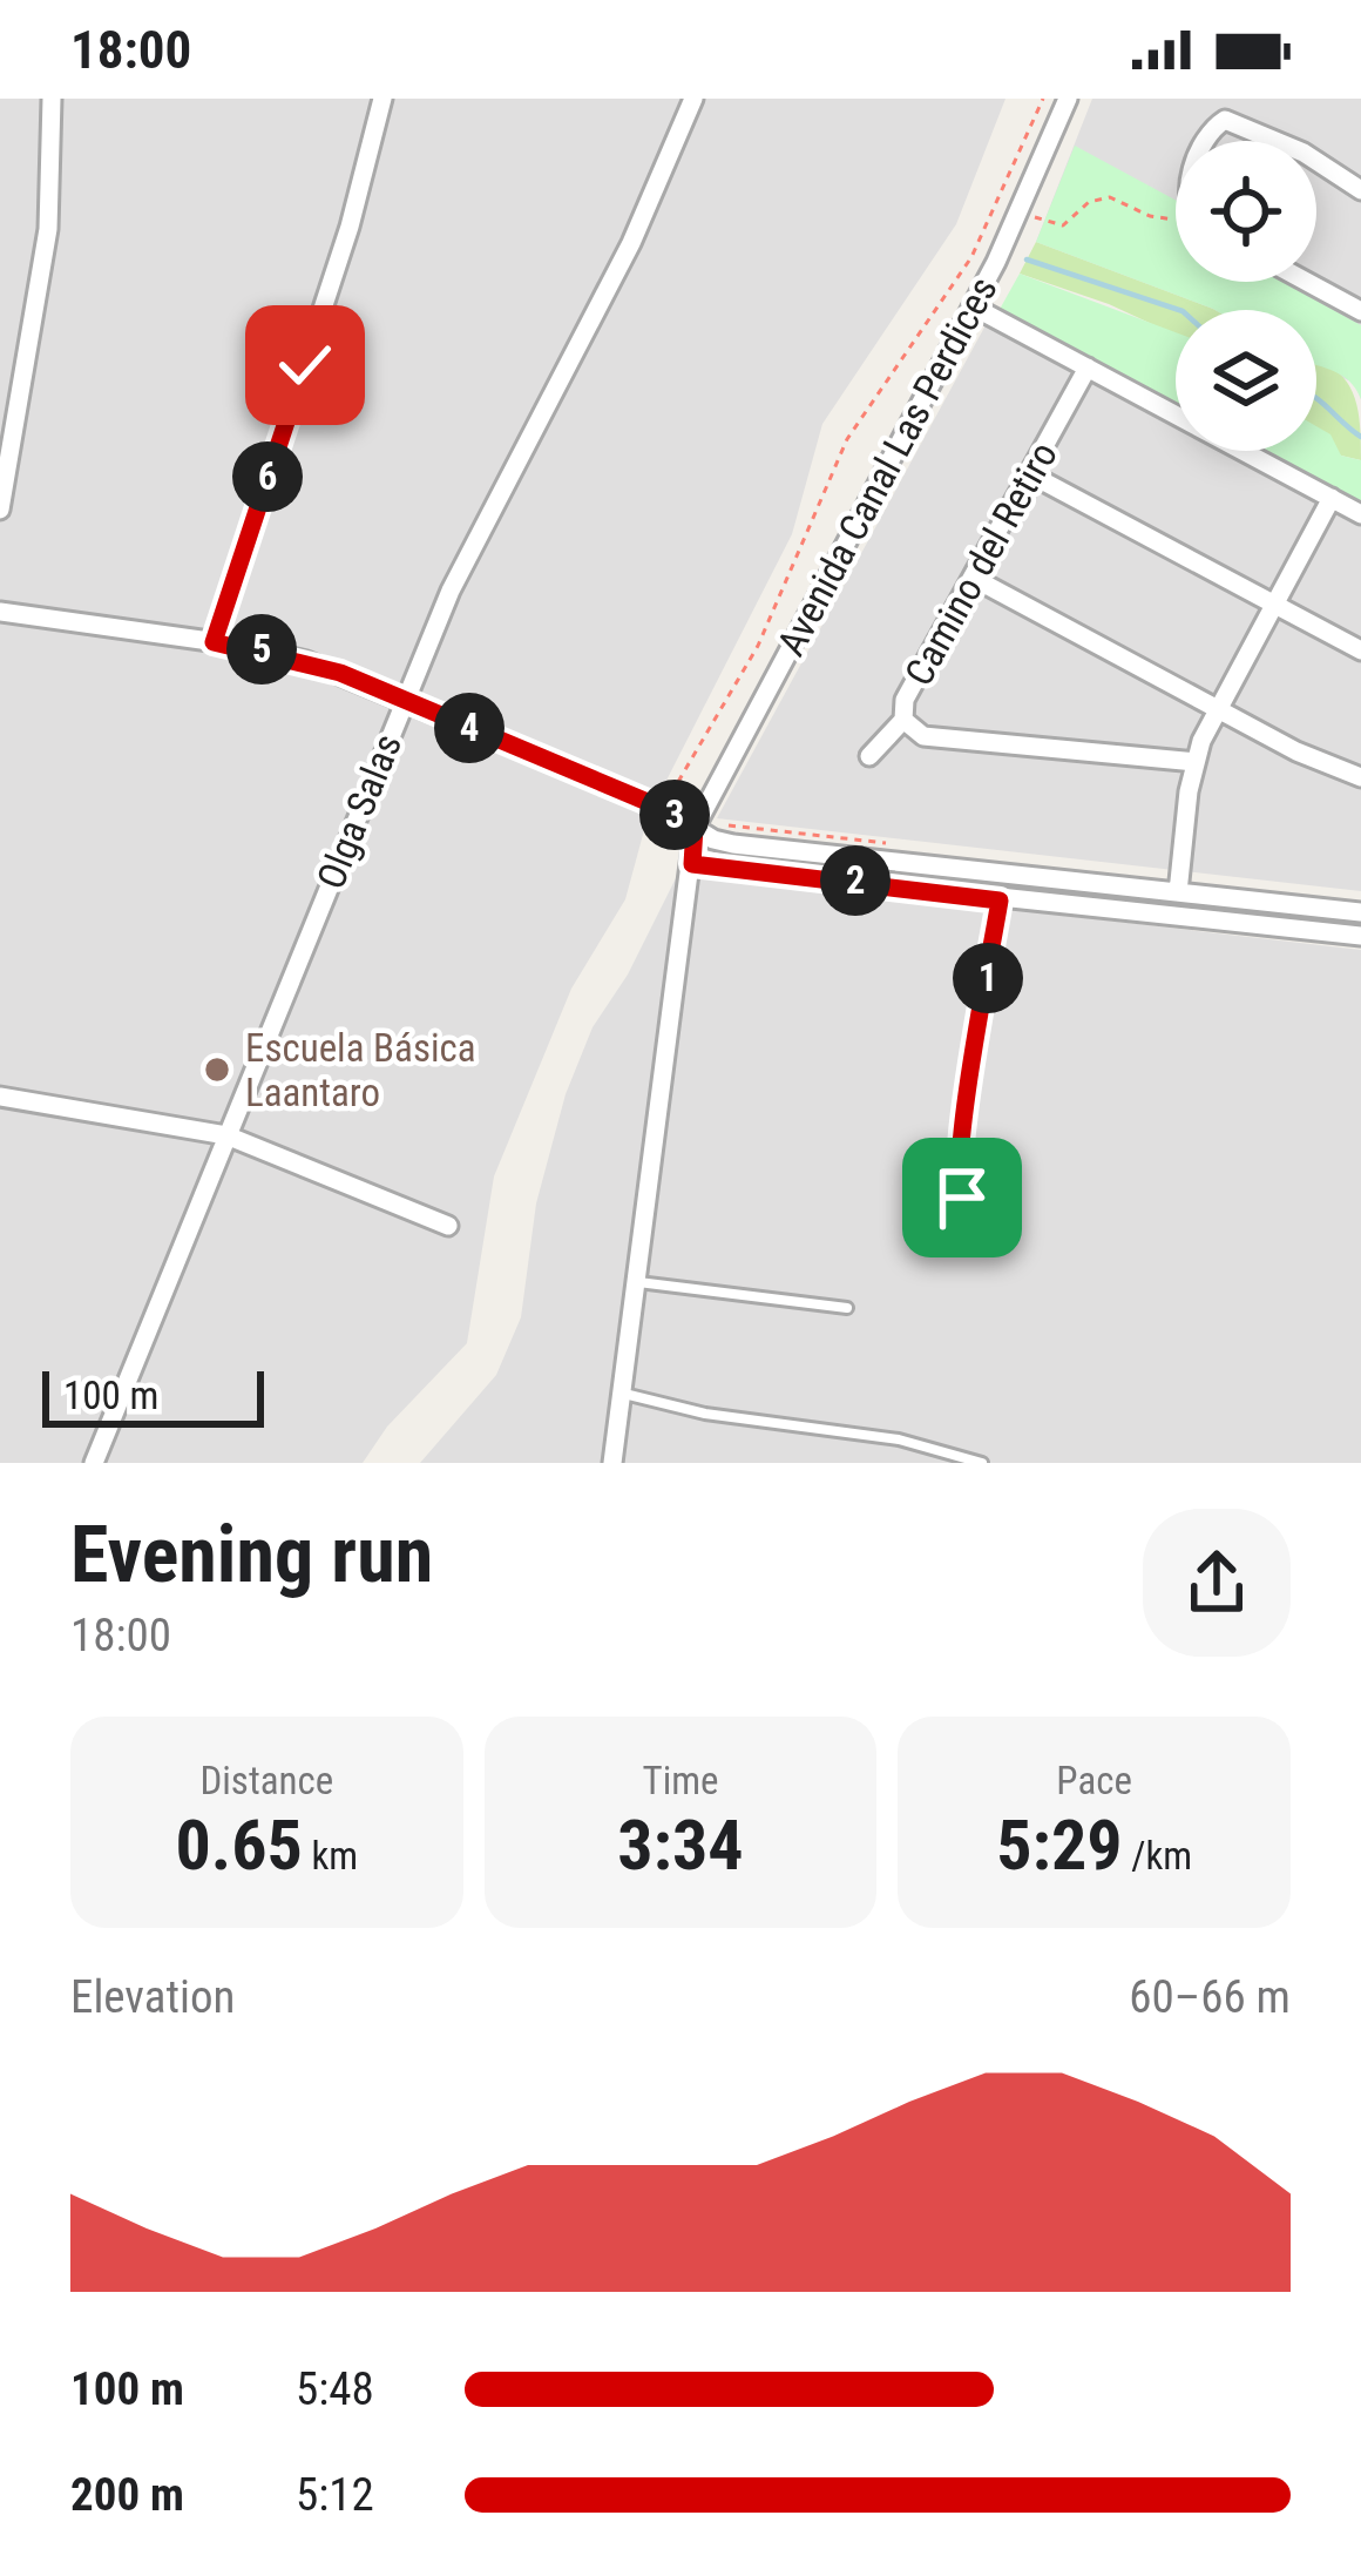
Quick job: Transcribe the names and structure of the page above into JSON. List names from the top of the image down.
{
  "streets": {
    "street": ["Avenida Canal Las Perdices", "Camino del Retiro", "Olga Salas"]
  },
  "places": ["Escuela Básica Laantaro"],
  "scale_bar": "100 m",
  "page": {
    "status": "18:00",
    "pins": [
      "6",
      "5",
      "4",
      "3",
      "2",
      "1"
    ],
    "scale": "100 m",
    "heading": ["Evening run", "18:00"],
    "stats": [
      ["Distance", "0.65 km"],
      ["Time", "3:34"],
      ["Pace", "5:29 /km"]
    ],
    "chart": ["Elevation", "60–66 m"],
    "list": [
      {
        "name": "100 m",
        "note": "5:48"
      },
      {
        "name": "200 m",
        "note": "5:12"
      }
    ]
  }
}
